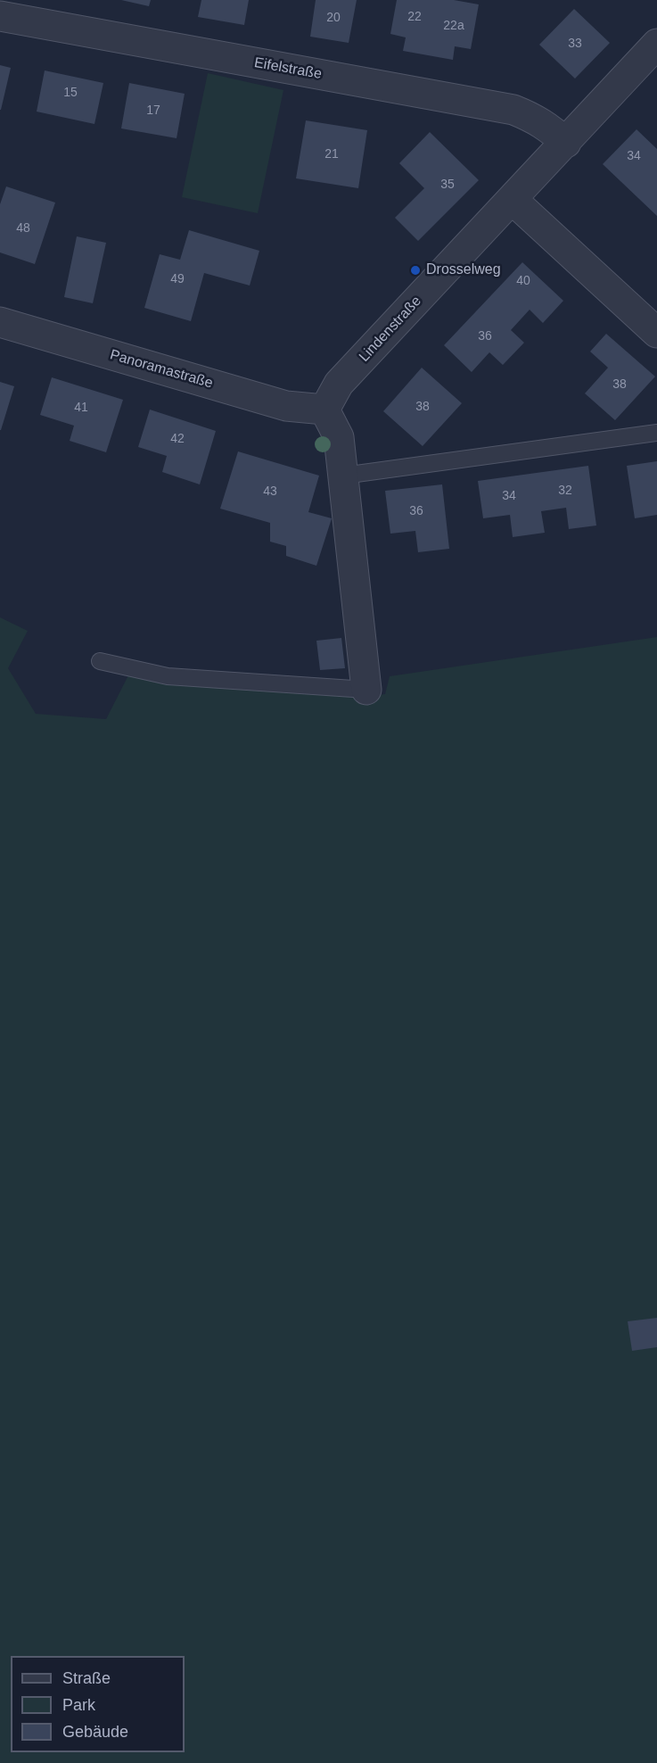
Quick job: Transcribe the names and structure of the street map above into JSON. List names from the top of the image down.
{
  "streets": {
    "street": ["Eifelstraße", "Lindenstraße", "Panoramastraße"]
  },
  "crossings": [
    ["Eifelstraße", "Lindenstraße"],
    ["Lindenstraße", "Panoramastraße"]
  ],
  "places": ["Drosselweg"],
  "house_numbers": [
    "22",
    "20",
    "22a",
    "33",
    "15",
    "17",
    "21",
    "34",
    "35",
    "48",
    "49",
    "40",
    "36",
    "38",
    "38",
    "41",
    "42",
    "32",
    "43",
    "34",
    "36"
  ],
  "legend": ["Straße", "Park", "Gebäude"]
}
